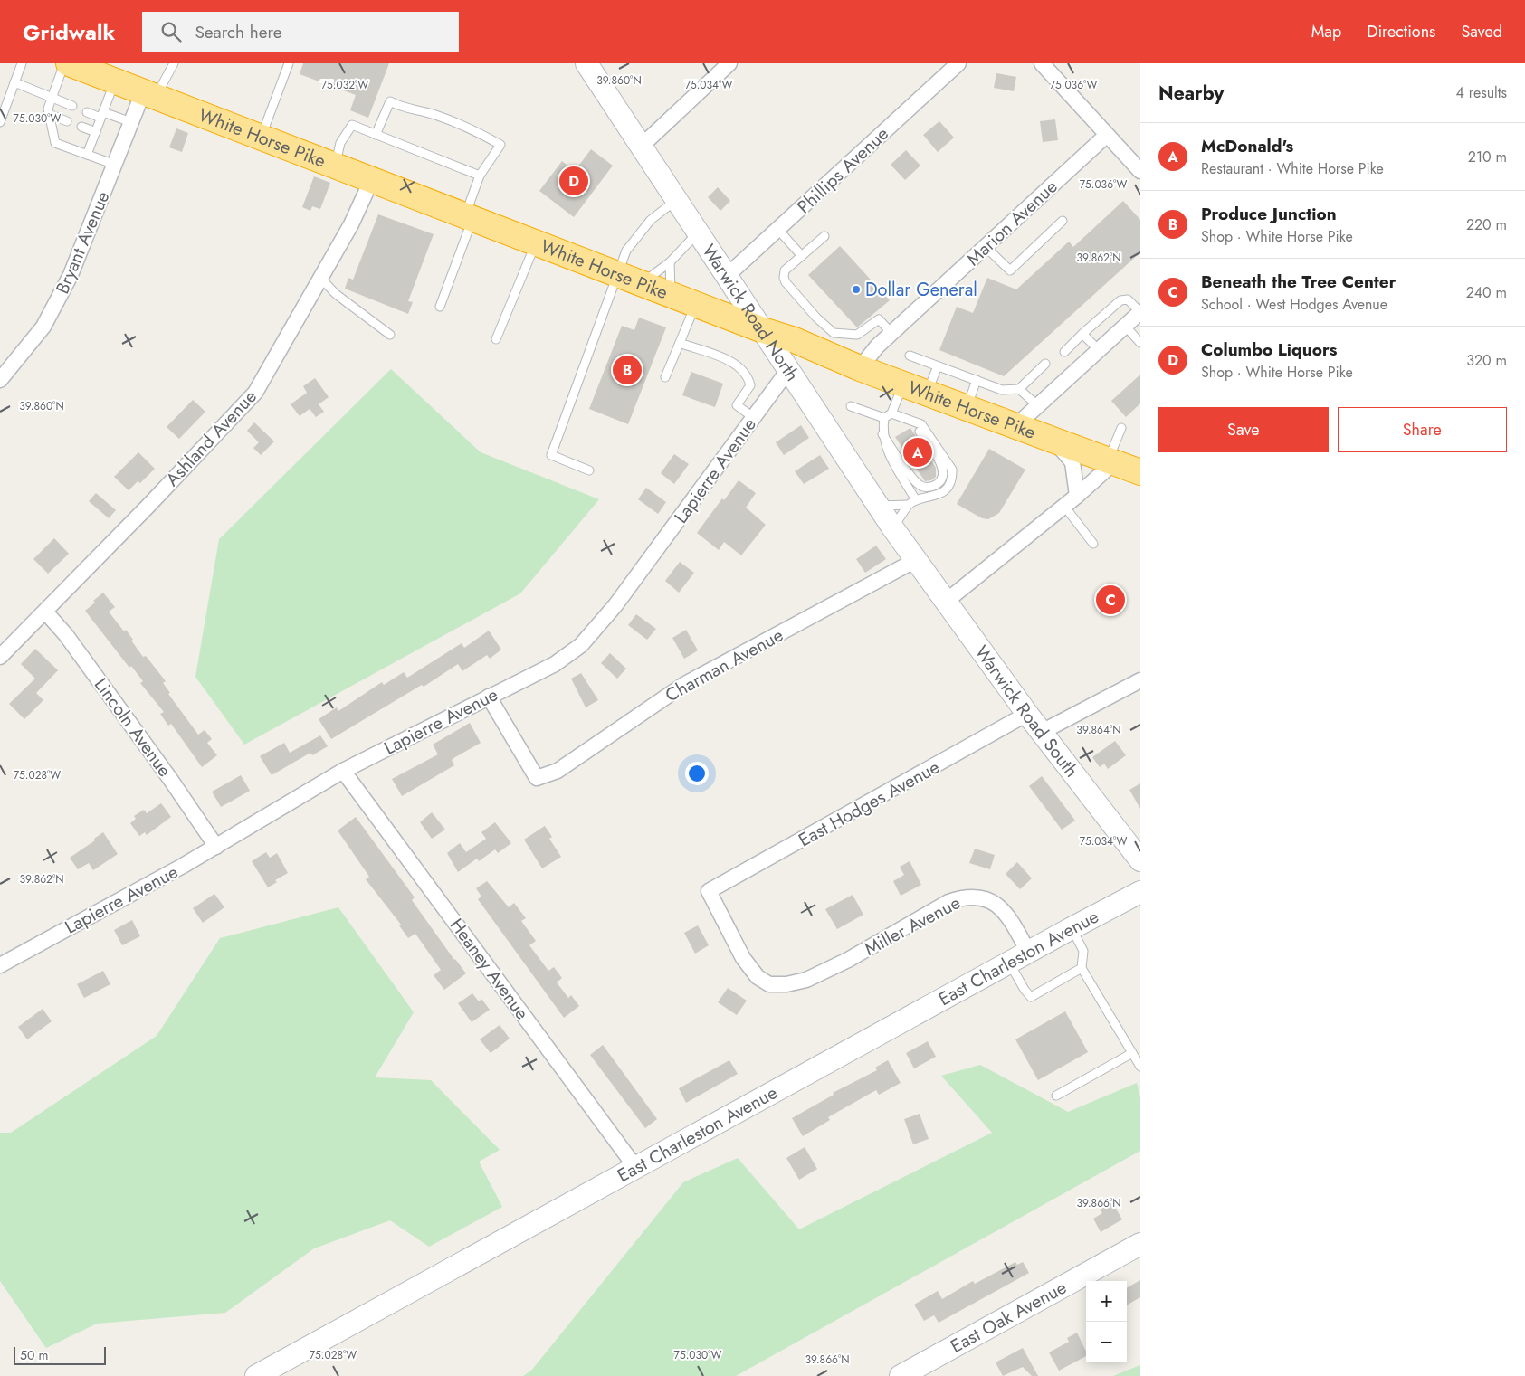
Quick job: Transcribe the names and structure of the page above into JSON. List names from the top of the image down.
{
  "streets": {
    "highway": ["White Horse Pike"],
    "street": [
      "Phillips Avenue",
      "Marion Avenue",
      "Bryant Avenue",
      "Warwick Road North",
      "Ashland Avenue",
      "Lapierre Avenue",
      "Charman Avenue",
      "Warwick Road South",
      "Lincoln Avenue",
      "East Hodges Avenue",
      "Miller Avenue",
      "East Charleston Avenue",
      "Heaney Avenue",
      "East Oak Avenue"
    ]
  },
  "crossings": [
    ["White Horse Pike", "Marion Avenue"],
    ["White Horse Pike", "Bryant Avenue"],
    ["White Horse Pike", "Warwick Road North"],
    ["White Horse Pike", "Ashland Avenue"],
    ["Phillips Avenue", "Warwick Road North"],
    ["Warwick Road North", "Lapierre Avenue"],
    ["Warwick Road North", "Charman Avenue"],
    ["Warwick Road North", "Warwick Road South"],
    ["Ashland Avenue", "Lincoln Avenue"],
    ["Lapierre Avenue", "Charman Avenue"],
    ["Lapierre Avenue", "Lincoln Avenue"],
    ["Lapierre Avenue", "Heaney Avenue"],
    ["Charman Avenue", "Warwick Road South"],
    ["Warwick Road South", "East Hodges Avenue"],
    ["East Hodges Avenue", "Miller Avenue"],
    ["Miller Avenue", "East Charleston Avenue"],
    ["East Charleston Avenue", "Heaney Avenue"]
  ],
  "places": ["Dollar General"],
  "scale_bar": "50 m",
  "page": {
    "header": "Gridwalk",
    "search": "Search here",
    "nav": ["Map", "Directions", "Saved"],
    "heading": ["Nearby", "4 results"],
    "list": [
      {
        "mark": "A",
        "name": "McDonald's",
        "note": "Restaurant · White Horse Pike",
        "value": "210 m"
      },
      {
        "mark": "B",
        "name": "Produce Junction",
        "note": "Shop · White Horse Pike",
        "value": "220 m"
      },
      {
        "mark": "C",
        "name": "Beneath the Tree Center",
        "note": "School · West Hodges Avenue",
        "value": "240 m"
      },
      {
        "mark": "D",
        "name": "Columbo Liquors",
        "note": "Shop · White Horse Pike",
        "value": "320 m"
      }
    ],
    "pins": [
      "D",
      "B",
      "A",
      "C"
    ],
    "buttons": ["Save", "Share"],
    "map_buttons": ["+", "−"],
    "scale": "50 m"
  },
  "coordinates": [
    "39.860°N",
    "75.032°W",
    "75.034°W",
    "75.036°W",
    "75.030°W",
    "39.862°N",
    "39.864°N",
    "75.028°W",
    "39.866°N"
  ]
}
